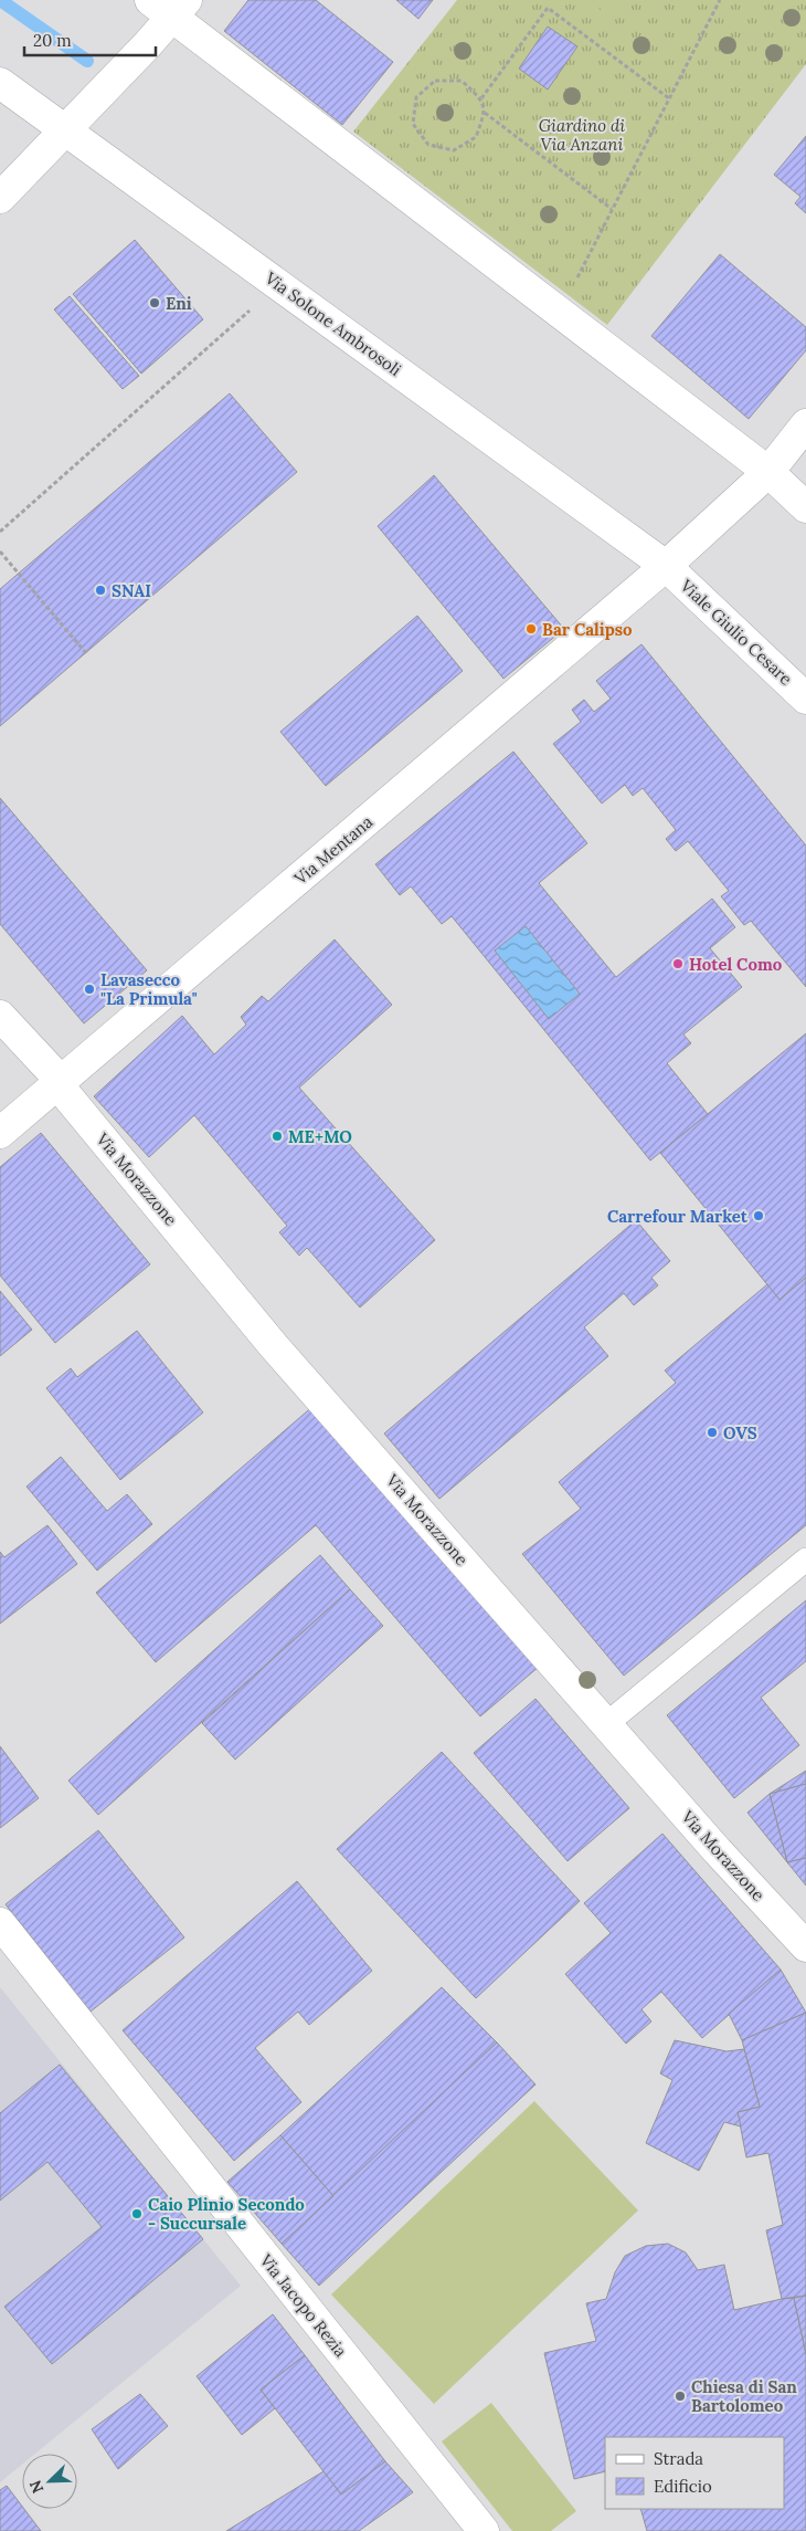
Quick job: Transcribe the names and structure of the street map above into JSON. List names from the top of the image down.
{
  "streets": {
    "street": [
      "Via Solone Ambrosoli",
      "Viale Giulio Cesare",
      "Via Mentana",
      "Via Morazzone",
      "Via Jacopo Rezia"
    ]
  },
  "crossings": [
    ["Via Solone Ambrosoli", "Viale Giulio Cesare"],
    ["Via Solone Ambrosoli", "Via Mentana"],
    ["Viale Giulio Cesare", "Via Mentana"],
    ["Via Mentana", "Via Morazzone"]
  ],
  "parks": ["Giardino di Via Anzani"],
  "places": [
    "Eni",
    "SNAI",
    "Bar Calipso",
    "Hotel Como",
    "Lavasecco \"La Primula\"",
    "ME+MO",
    "Carrefour Market",
    "OVS",
    "Caio Plinio Secondo - Succursale",
    "Chiesa di San Bartolomeo"
  ],
  "legend": ["Strada", "Edificio"],
  "scale_bar": "20 m",
  "north": "bottom left"
}
